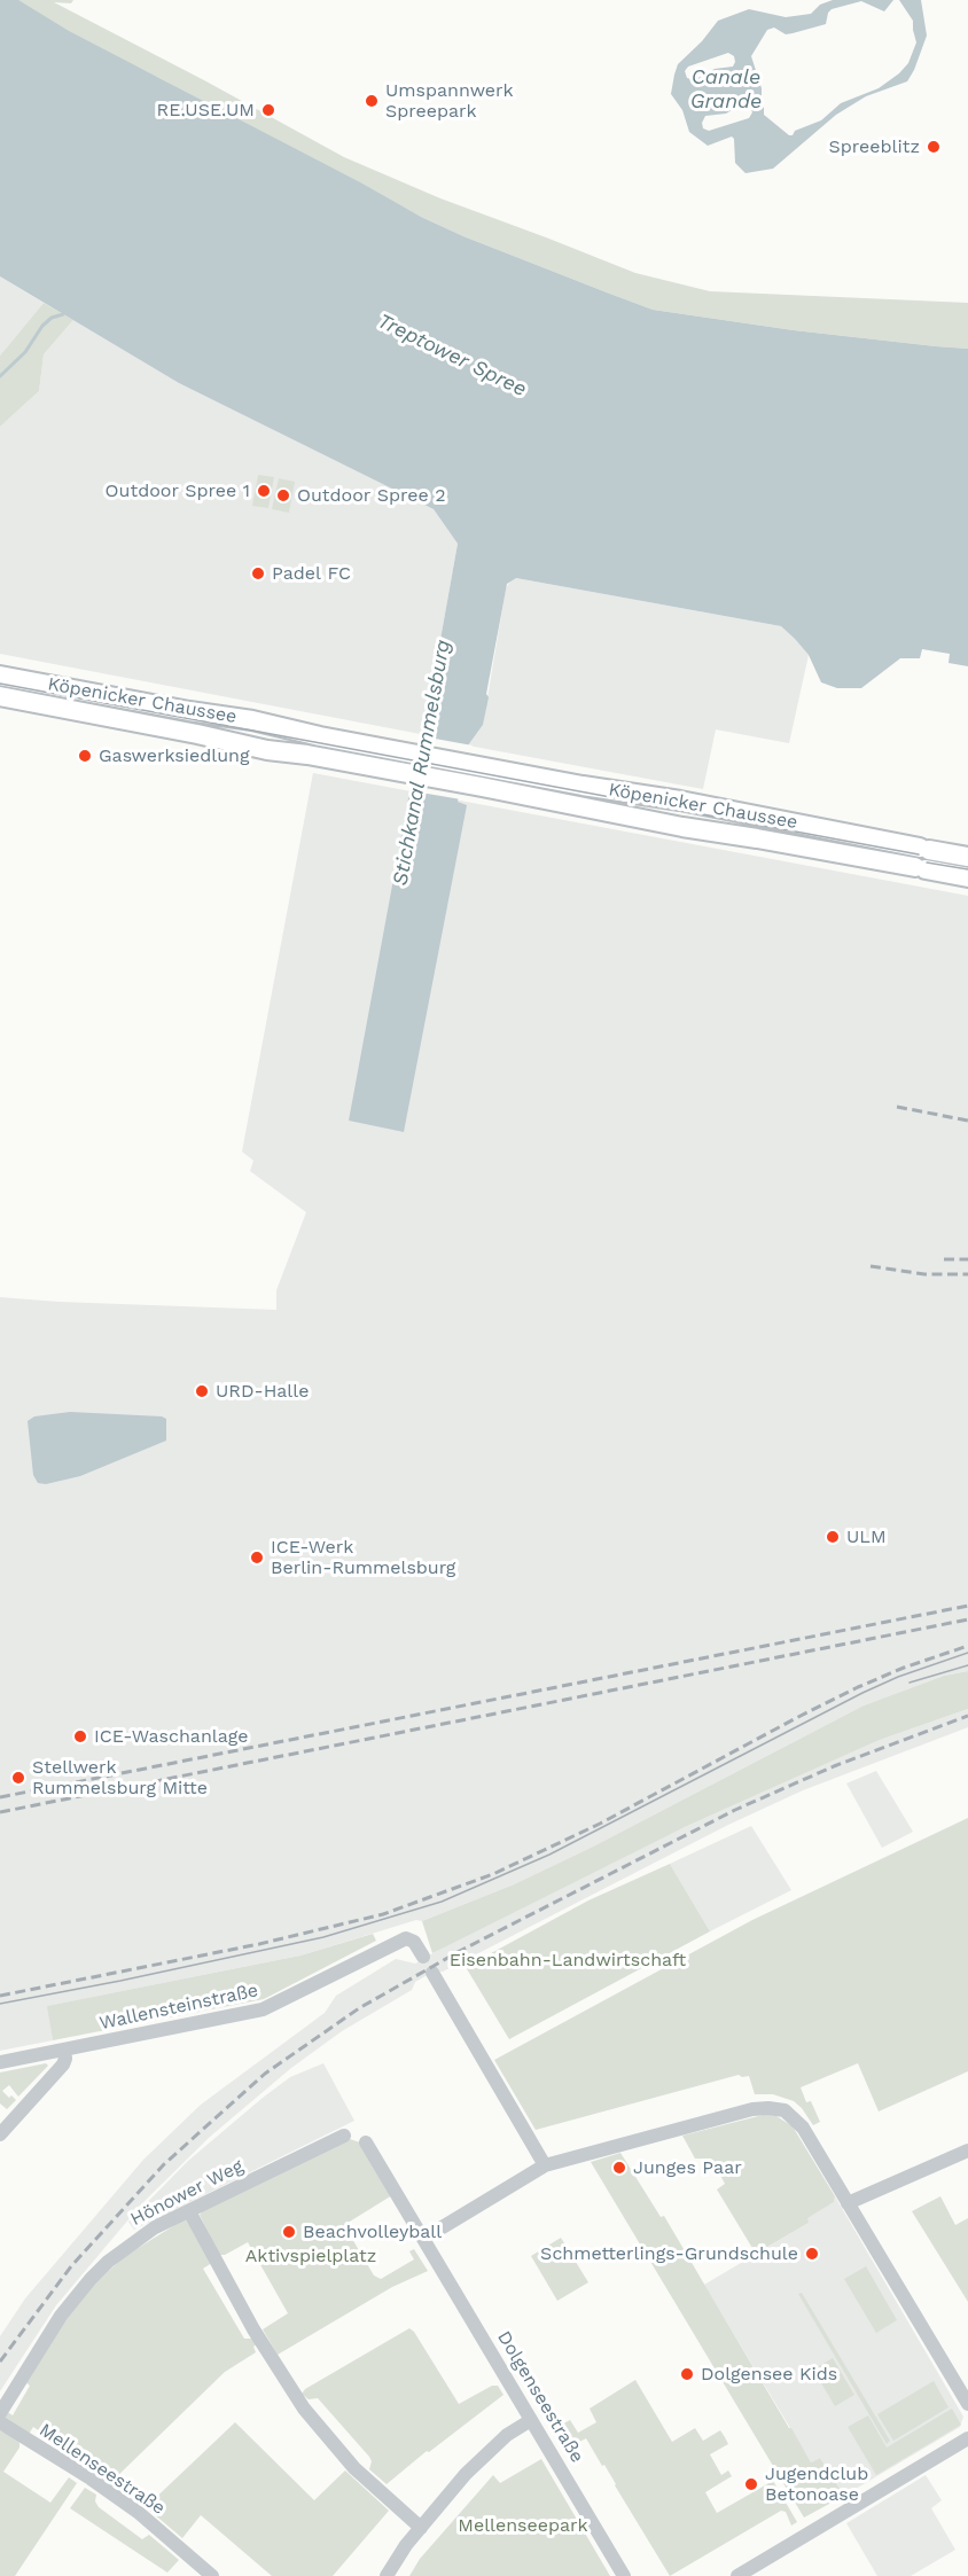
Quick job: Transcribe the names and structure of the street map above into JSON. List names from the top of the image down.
{
  "streets": {
    "main road": ["Köpenicker Chaussee"],
    "street": [
      "Wallensteinstraße",
      "Hönower Weg",
      "Dolgenseestraße",
      "Mellenseestraße"
    ]
  },
  "water": ["Canale Grande", "Treptower Spree", "Stichkanal Rummelsburg"],
  "parks": ["Eisenbahn-Landwirtschaft", "Aktivspielplatz", "Mellenseepark"],
  "places": [
    "Umspannwerk Spreepark",
    "RE.USE.UM",
    "Spreeblitz",
    "Outdoor Spree 1",
    "Outdoor Spree 2",
    "Padel FC",
    "Gaswerksiedlung",
    "URD-Halle",
    "ULM",
    "ICE-Werk Berlin-Rummelsburg",
    "ICE-Waschanlage",
    "Stellwerk Rummelsburg Mitte",
    "Junges Paar",
    "Beachvolleyball",
    "Schmetterlings-Grundschule",
    "Dolgensee Kids",
    "Jugendclub Betonoase"
  ]
}
